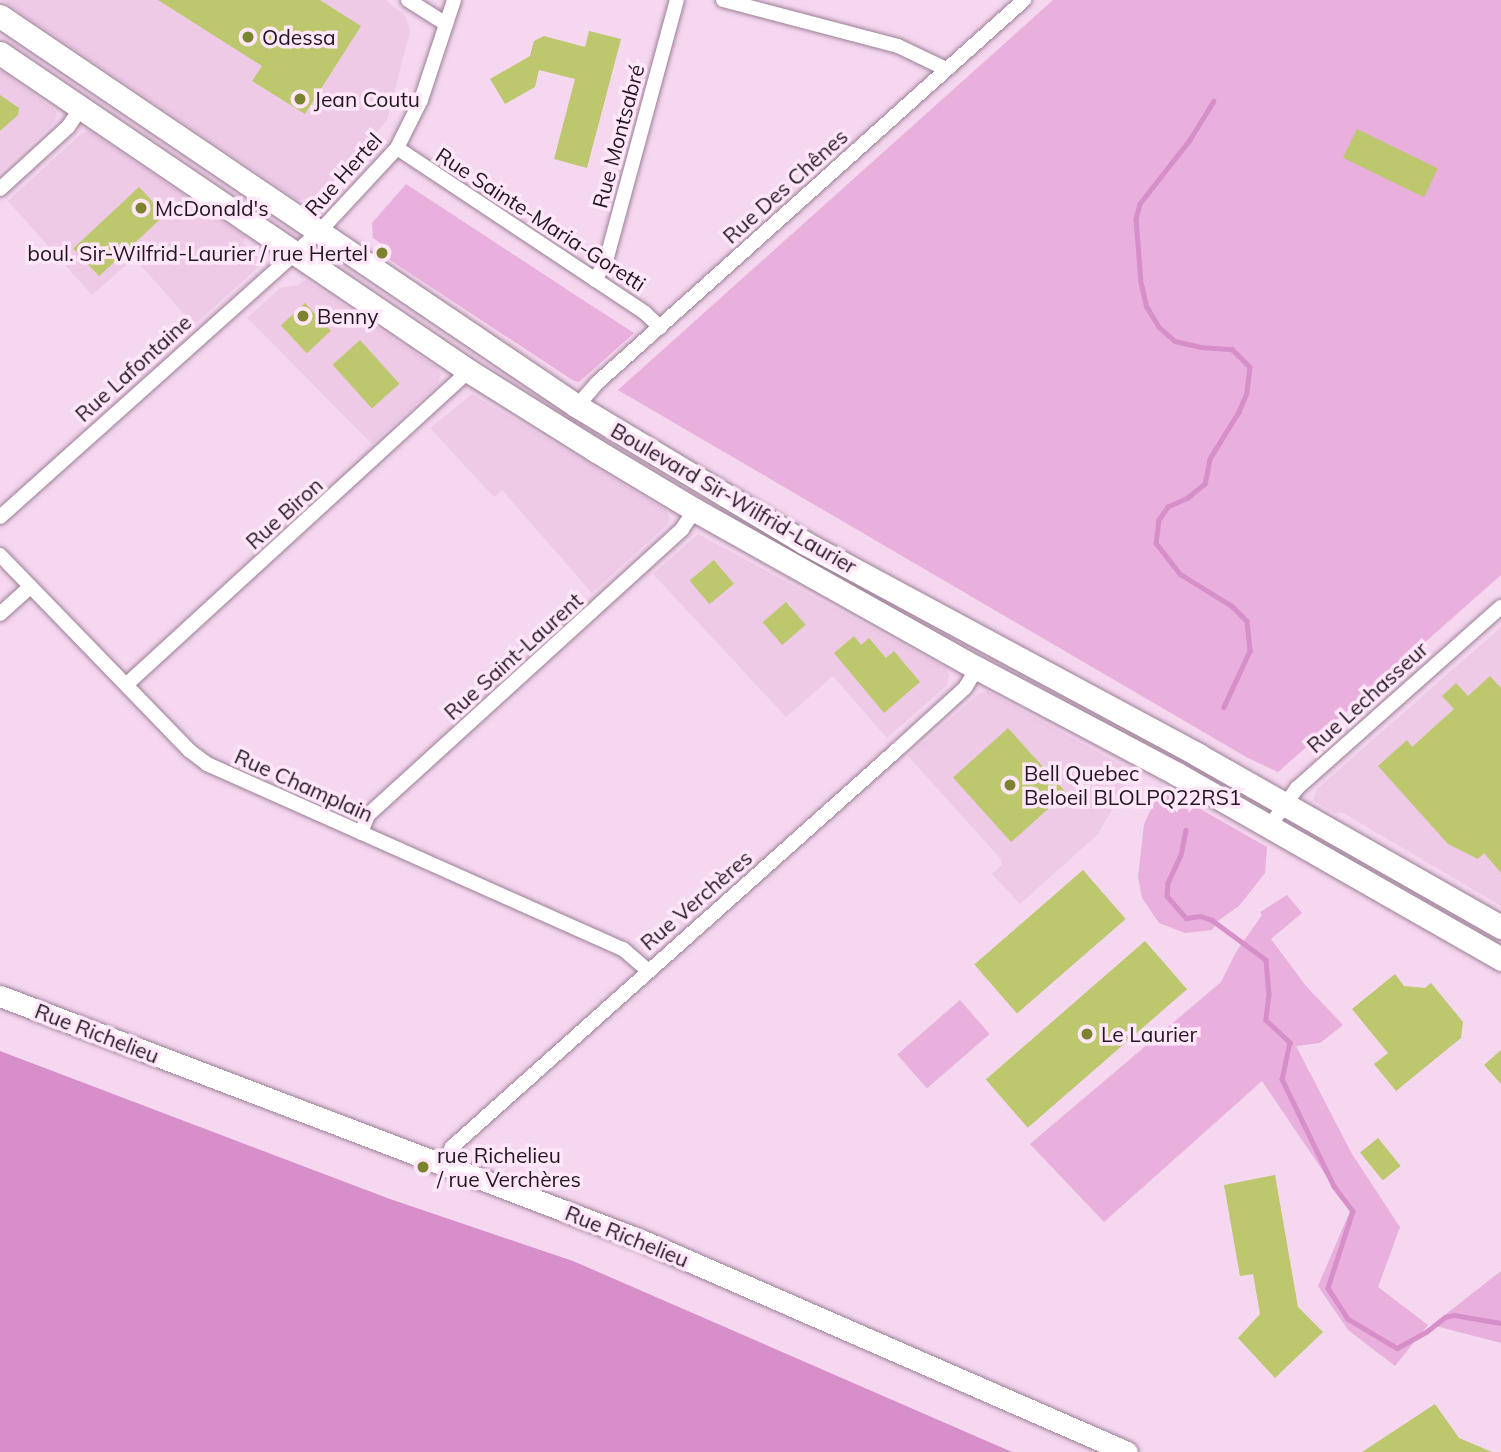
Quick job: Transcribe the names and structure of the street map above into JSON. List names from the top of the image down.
{
  "streets": {
    "main road": ["Boulevard Sir-Wilfrid-Laurier", "Rue Richelieu"],
    "street": [
      "Rue Montsabré",
      "Rue Hertel",
      "Rue Des Chênes",
      "Rue Sainte-Maria-Goretti",
      "Rue Lafontaine",
      "Rue Biron",
      "Rue Saint-Laurent",
      "Rue Lechasseur",
      "Rue Champlain",
      "Rue Verchères"
    ]
  },
  "crossings": [
    ["Rue Montsabré", "Rue Sainte-Maria-Goretti"],
    ["Rue Hertel", "Rue Sainte-Maria-Goretti"],
    ["Rue Hertel", "Rue Lafontaine"],
    ["Rue Hertel", "Boulevard Sir-Wilfrid-Laurier"],
    ["Rue Des Chênes", "Rue Sainte-Maria-Goretti"],
    ["Rue Des Chênes", "Boulevard Sir-Wilfrid-Laurier"],
    ["Rue Lafontaine", "Boulevard Sir-Wilfrid-Laurier"],
    ["Boulevard Sir-Wilfrid-Laurier", "Rue Biron"],
    ["Boulevard Sir-Wilfrid-Laurier", "Rue Saint-Laurent"],
    ["Boulevard Sir-Wilfrid-Laurier", "Rue Lechasseur"],
    ["Boulevard Sir-Wilfrid-Laurier", "Rue Verchères"],
    ["Rue Biron", "Rue Champlain"],
    ["Rue Saint-Laurent", "Rue Champlain"],
    ["Rue Champlain", "Rue Verchères"],
    ["Rue Verchères", "Rue Richelieu"]
  ],
  "places": [
    "Odessa",
    "Jean Coutu",
    "McDonald's",
    "boul. Sir-Wilfrid-Laurier / rue Hertel",
    "Benny",
    "Bell Quebec Beloeil BLOLPQ22RS1",
    "Le Laurier",
    "rue Richelieu / rue Verchères"
  ]
}
